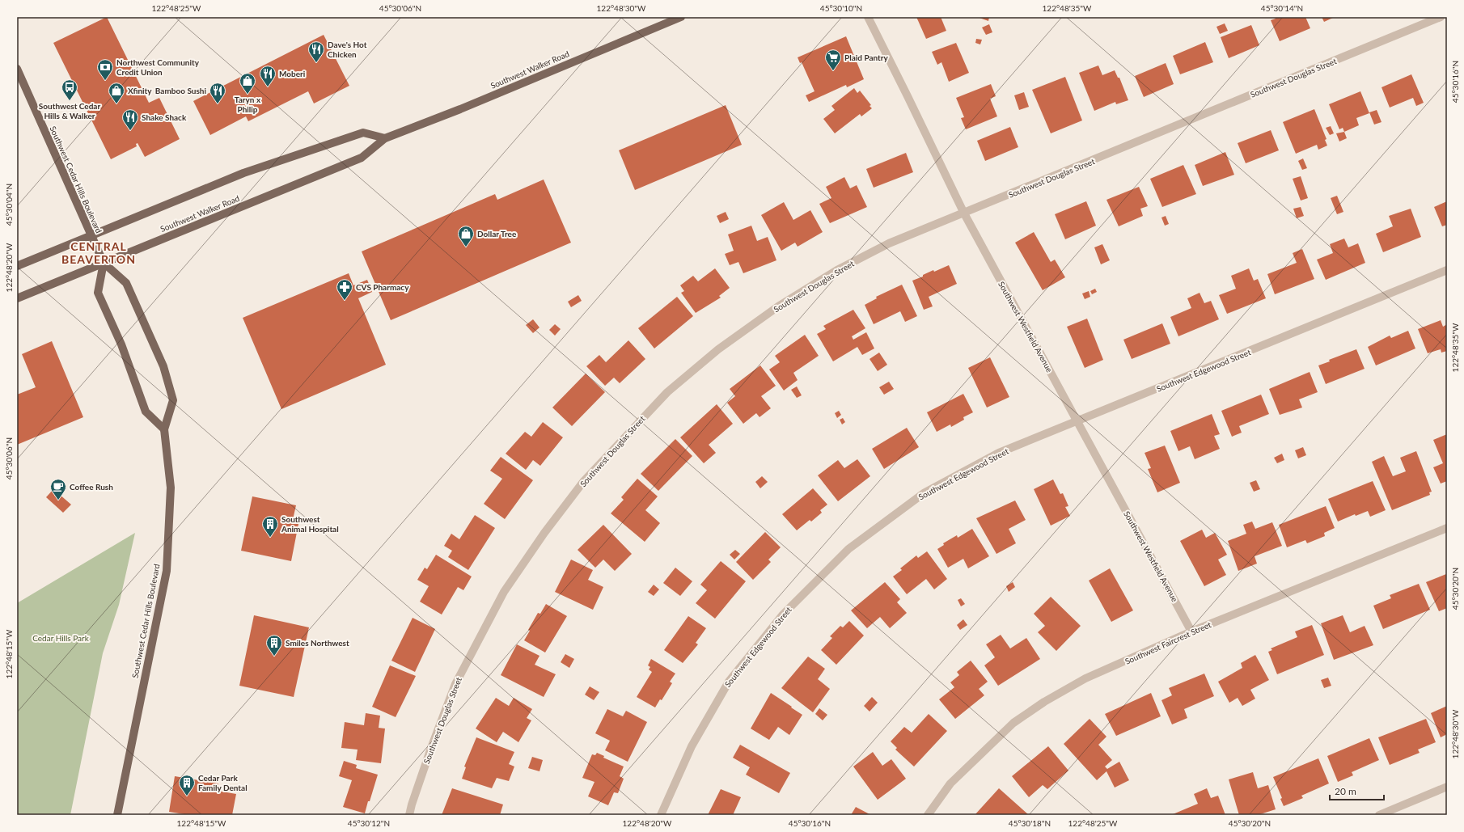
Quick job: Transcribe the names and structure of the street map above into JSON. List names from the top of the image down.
{
  "streets": {
    "main road": ["Southwest Walker Road", "Southwest Cedar Hills Boulevard"],
    "street": [
      "Southwest Douglas Street",
      "Southwest Westfield Avenue",
      "Southwest Edgewood Street",
      "Southwest Faircrest Street"
    ]
  },
  "crossings": [
    ["Southwest Walker Road", "Southwest Cedar Hills Boulevard"],
    ["Southwest Douglas Street", "Southwest Westfield Avenue"],
    ["Southwest Westfield Avenue", "Southwest Edgewood Street"],
    ["Southwest Westfield Avenue", "Southwest Faircrest Street"]
  ],
  "districts": ["CENTRAL BEAVERTON"],
  "parks": ["Cedar Hills Park"],
  "places": {
    "restaurant": [
      "Dave's Hot Chicken",
      "Moberi",
      "Bamboo Sushi",
      "Shake Shack"
    ],
    "supermarket": ["Plaid Pantry"],
    "bank": ["Northwest Community Credit Union"],
    "shop": ["Taryn x Philip", "Xfinity", "Dollar Tree"],
    "bus stop": ["Southwest Cedar Hills & Walker"],
    "pharmacy": ["CVS Pharmacy"],
    "cafe": ["Coffee Rush"],
    "building": ["Southwest Animal Hospital", "Smiles Northwest", "Cedar Park Family Dental"]
  },
  "scale_bar": "20 m",
  "coordinates": [
    "122°48'25\"W",
    "45°30'06\"N",
    "122°48'30\"W",
    "45°30'10\"N",
    "122°48'35\"W",
    "45°30'14\"N",
    "45°30'16\"N",
    "45°30'04\"N",
    "122°48'20\"W",
    "45°30'20\"N",
    "122°48'15\"W",
    "45°30'12\"N",
    "45°30'18\"N"
  ]
}
